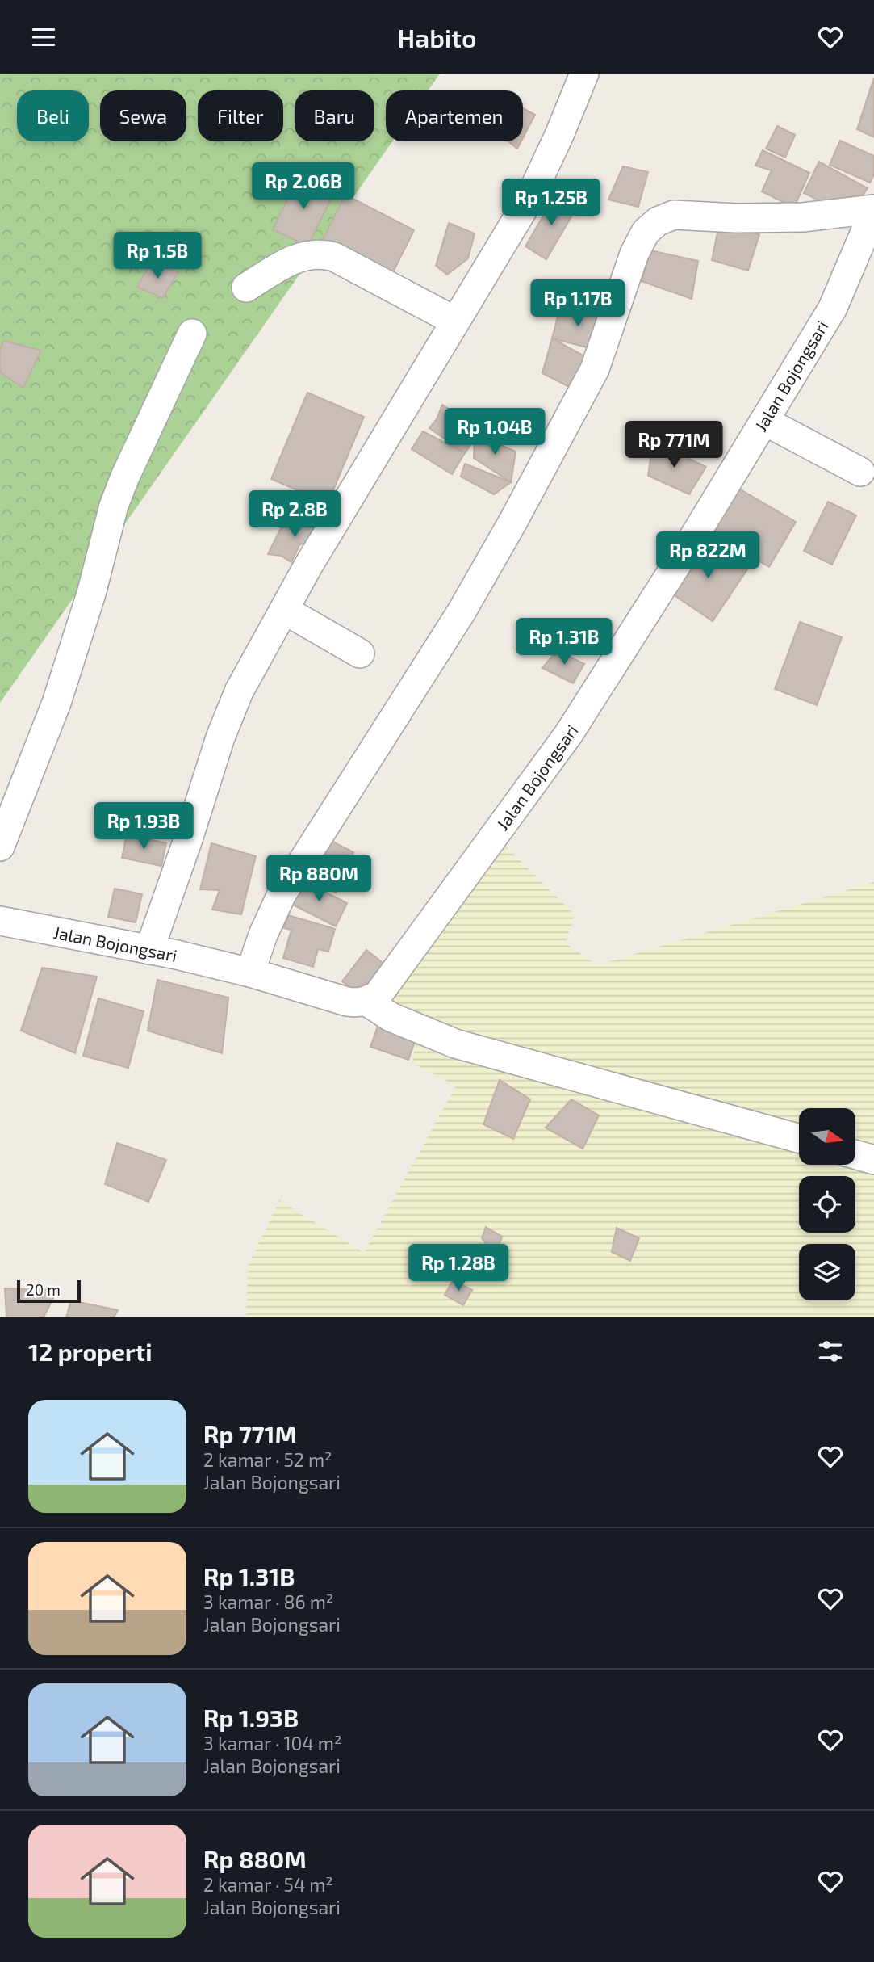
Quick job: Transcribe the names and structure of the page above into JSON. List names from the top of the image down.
{
  "streets": {
    "street": ["Jalan Bojongsari"]
  },
  "scale_bar": "20 m",
  "north": "right",
  "page": {
    "header": "Habito",
    "chip": [
      "Beli",
      "Sewa",
      "Filter",
      "Baru",
      "Apartemen"
    ],
    "price": [
      "Rp 2.06B",
      "Rp 1.25B",
      "Rp 1.5B",
      "Rp 1.17B",
      "Rp 1.04B",
      "Rp 771M",
      "Rp 2.8B",
      "Rp 822M",
      "Rp 1.31B",
      "Rp 1.93B",
      "Rp 880M",
      "Rp 1.28B"
    ],
    "scale": "20 m",
    "heading": "12 properti",
    "list": [
      {
        "name": "Rp 771M",
        "note": "2 kamar · 52 m² · Jalan Bojongsari"
      },
      {
        "name": "Rp 1.31B",
        "note": "3 kamar · 86 m² · Jalan Bojongsari"
      },
      {
        "name": "Rp 1.93B",
        "note": "3 kamar · 104 m² · Jalan Bojongsari"
      },
      {
        "name": "Rp 880M",
        "note": "2 kamar · 54 m² · Jalan Bojongsari"
      }
    ]
  }
}
